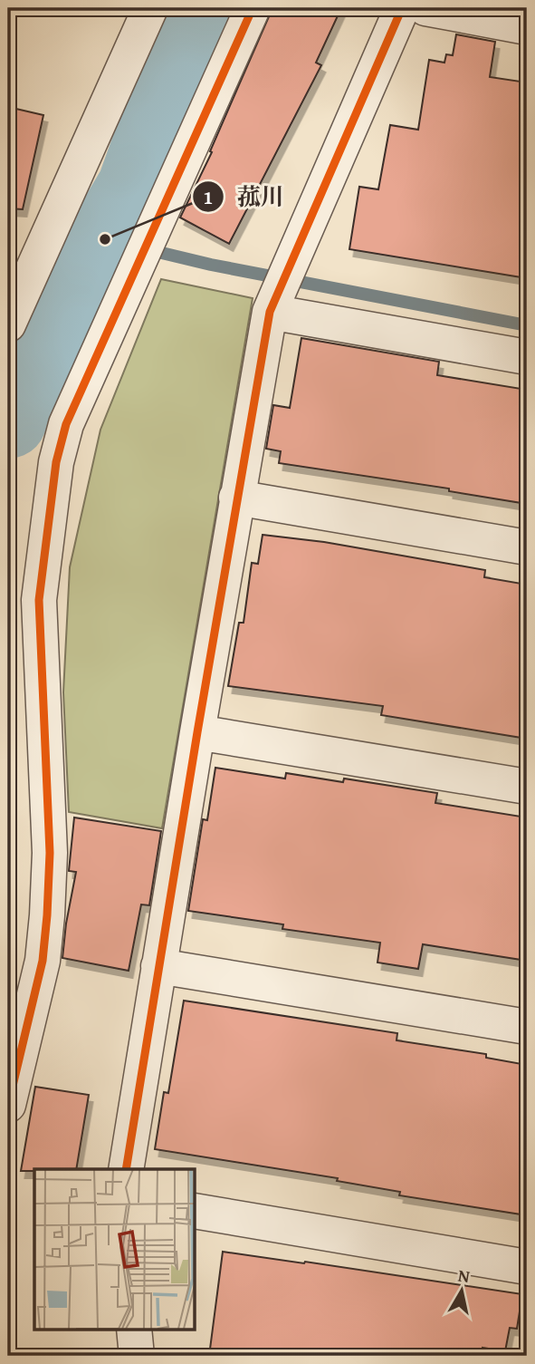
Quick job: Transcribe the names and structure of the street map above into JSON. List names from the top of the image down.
{
  "places": ["菰川"],
  "north": "top"
}
